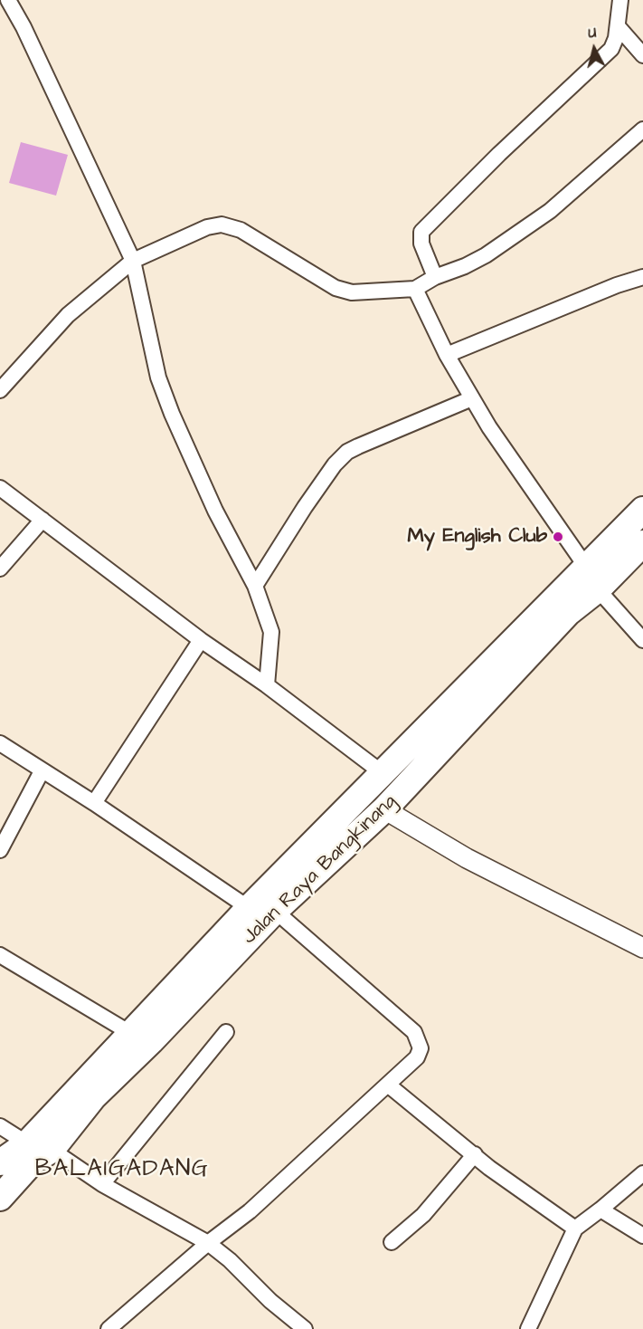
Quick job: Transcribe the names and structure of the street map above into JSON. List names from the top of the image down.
{
  "streets": {
    "highway": ["Jalan Raya Bangkinang"]
  },
  "districts": ["BALAIGADANG"],
  "places": ["My English Club"],
  "north": "top"
}
